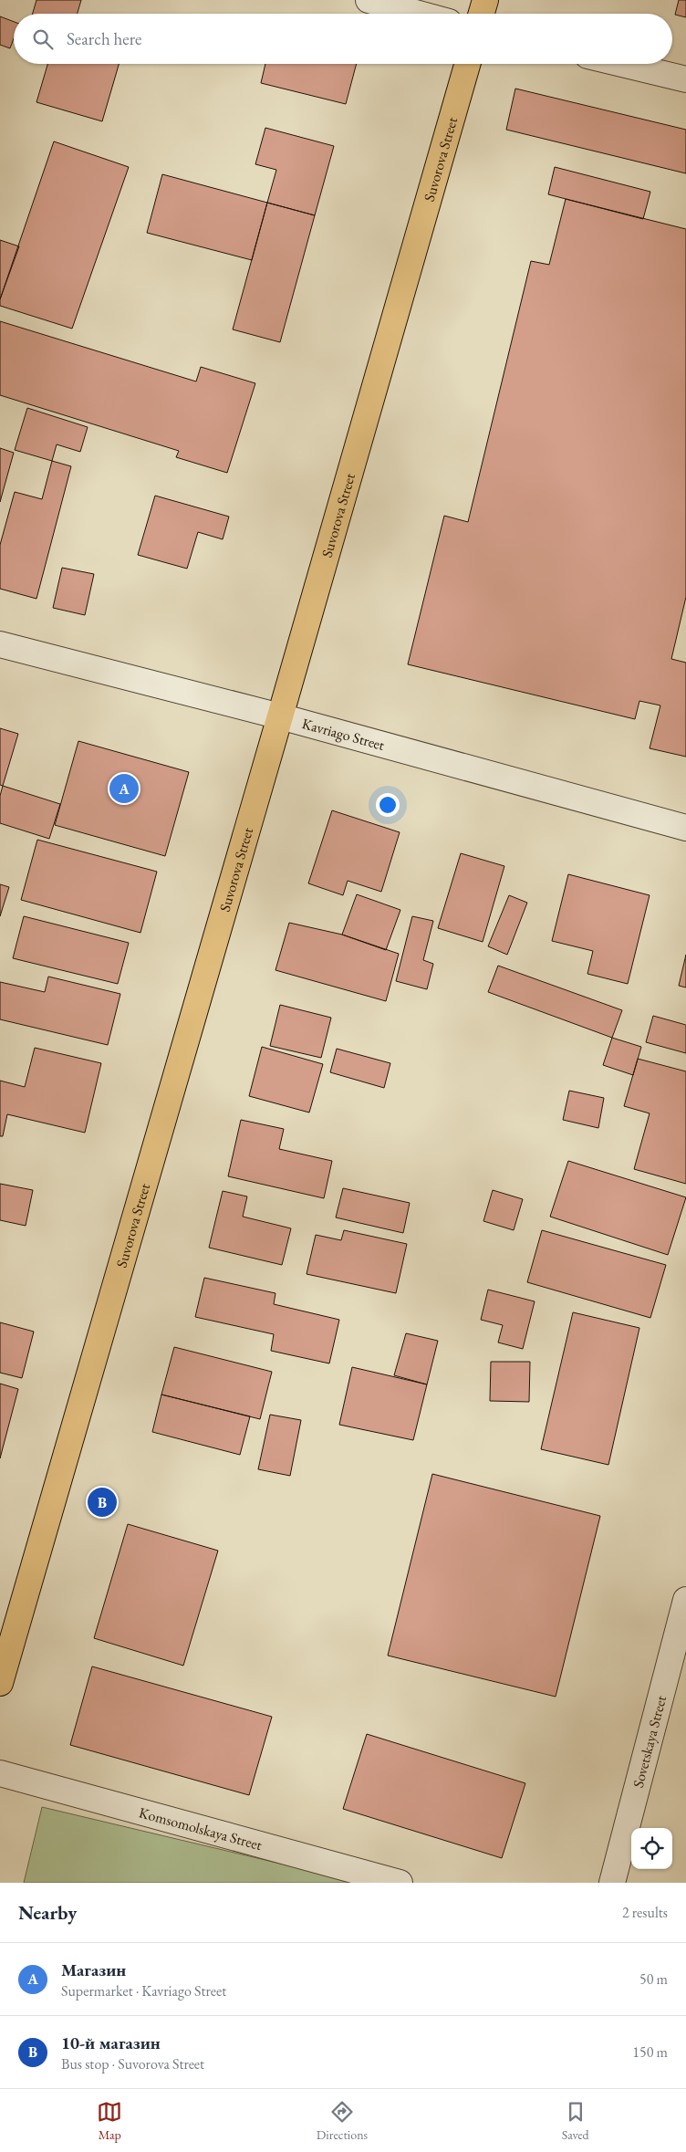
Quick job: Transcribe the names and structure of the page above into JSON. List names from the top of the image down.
{
  "streets": {
    "main road": ["Suvorova Street"],
    "street": ["Kavriago Street", "Sovetskaya Street", "Komsomolskaya Street"]
  },
  "crossings": [
    ["Suvorova Street", "Kavriago Street"]
  ],
  "page": {
    "search": "Search here",
    "pins": ["A", "B"],
    "heading": ["Nearby", "2 results"],
    "list": [
      {
        "mark": "A",
        "name": "Магазин",
        "note": "Supermarket · Kavriago Street",
        "value": "50 m"
      },
      {
        "mark": "B",
        "name": "10-й магазин",
        "note": "Bus stop · Suvorova Street",
        "value": "150 m"
      }
    ],
    "nav": ["Map", "Directions", "Saved"]
  }
}
